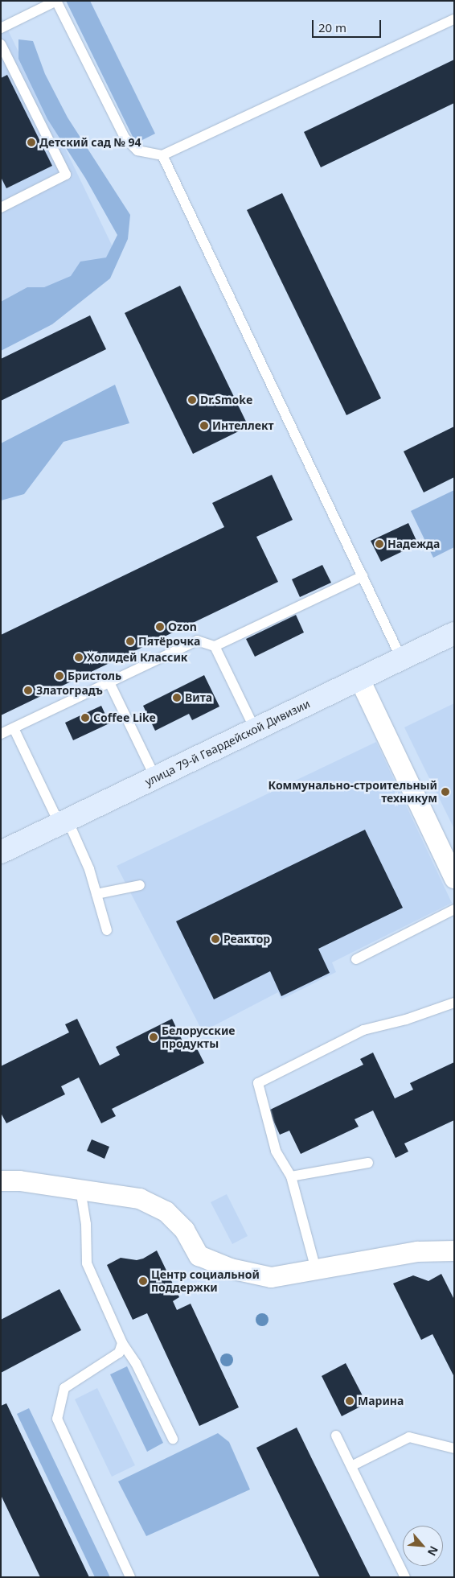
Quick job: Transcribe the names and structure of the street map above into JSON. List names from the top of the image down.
{
  "streets": {
    "main road": ["улица 79-й Гвардейской Дивизии"]
  },
  "places": [
    "Детский сад № 94",
    "Dr.Smoke",
    "Интеллект",
    "Надежда",
    "Ozon",
    "Пятёрочка",
    "Холидей Классик",
    "Бристоль",
    "Златоградъ",
    "Вита",
    "Coffee Like",
    "Коммунально-строительный техникум",
    "Реактор",
    "Белорусские продукты",
    "Центр социальной поддержки",
    "Марина"
  ],
  "scale_bar": "20 m",
  "north": "bottom right"
}
